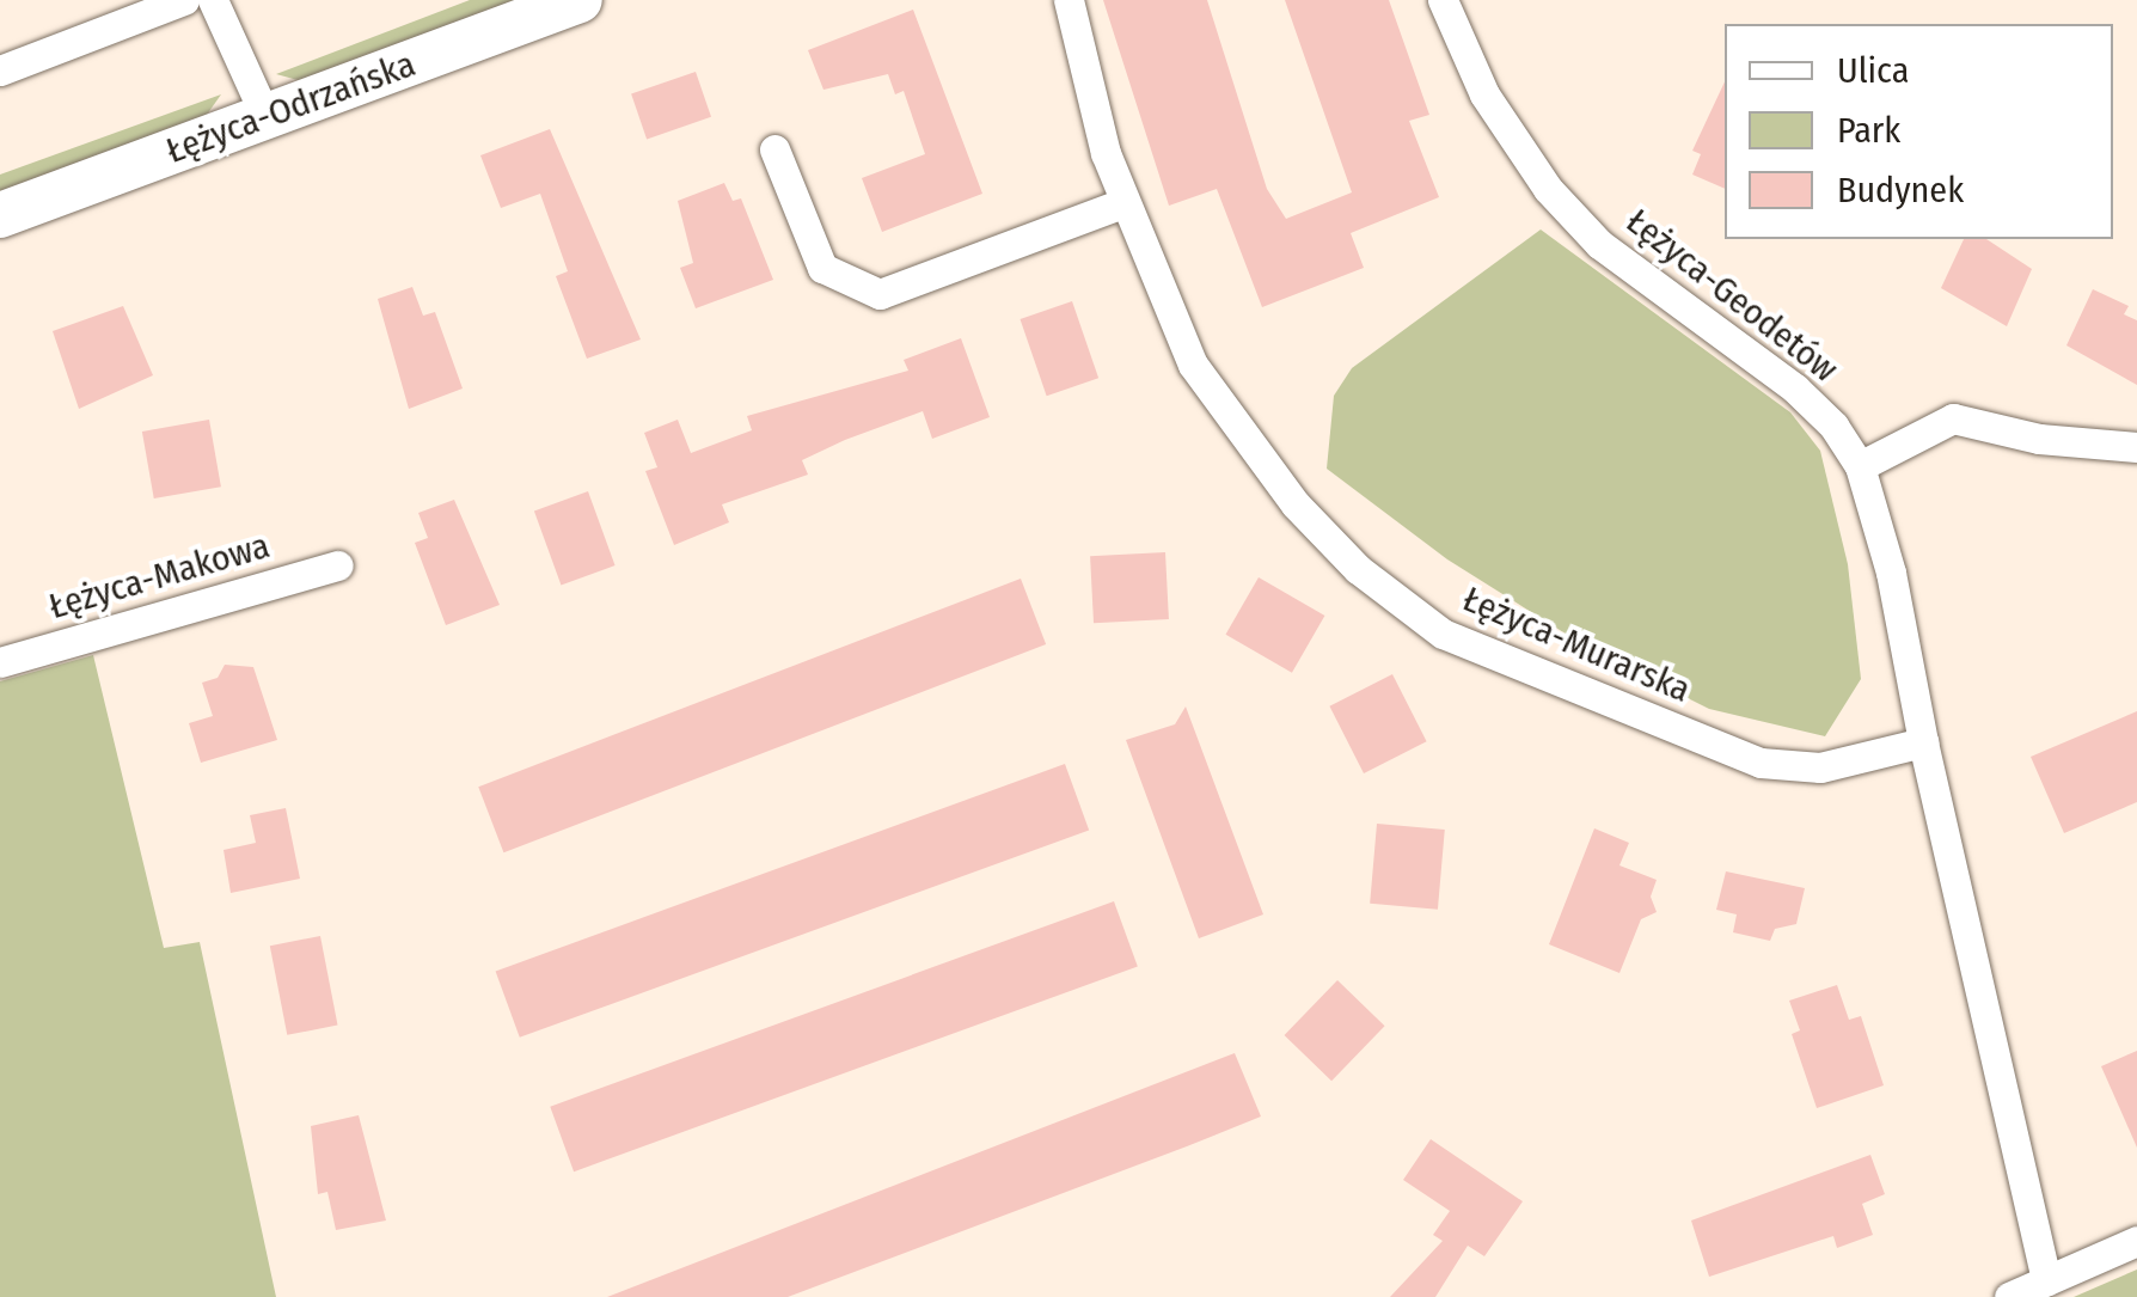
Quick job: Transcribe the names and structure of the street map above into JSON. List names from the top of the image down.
{
  "streets": {
    "main road": ["Łężyca-Odrzańska"],
    "street": ["Łężyca-Geodetów", "Łężyca-Makowa", "Łężyca-Murarska"]
  },
  "legend": ["Ulica", "Park", "Budynek"]
}
